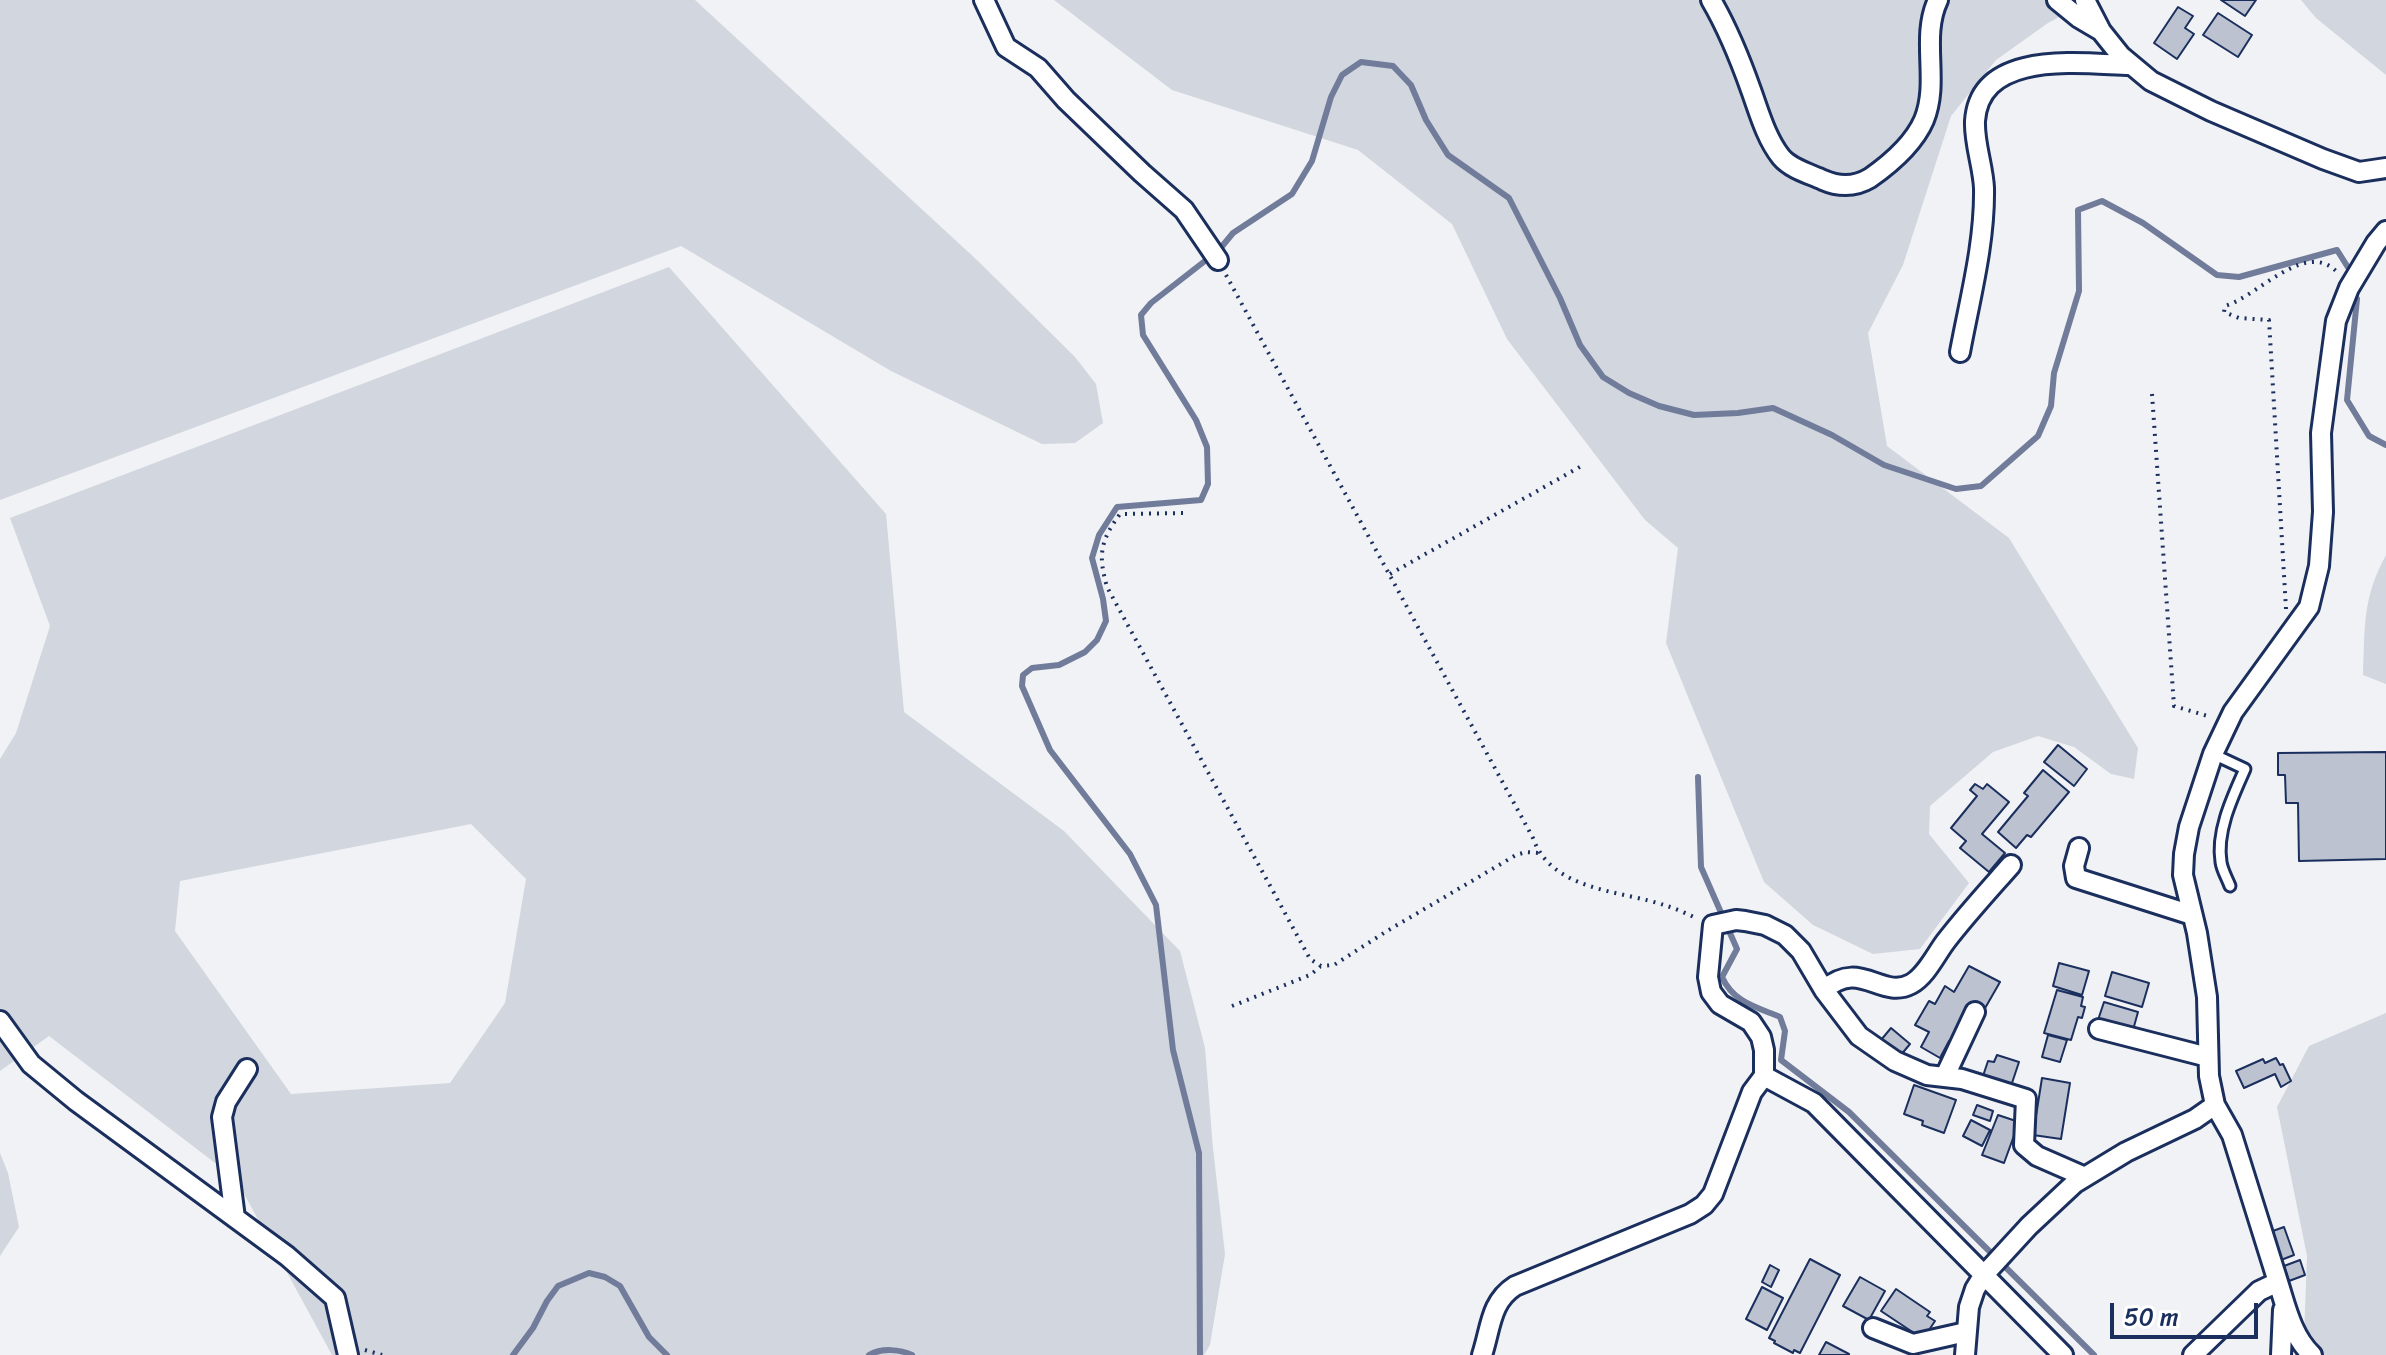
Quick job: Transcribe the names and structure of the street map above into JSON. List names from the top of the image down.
{
  "scale_bar": "50 m"
}
